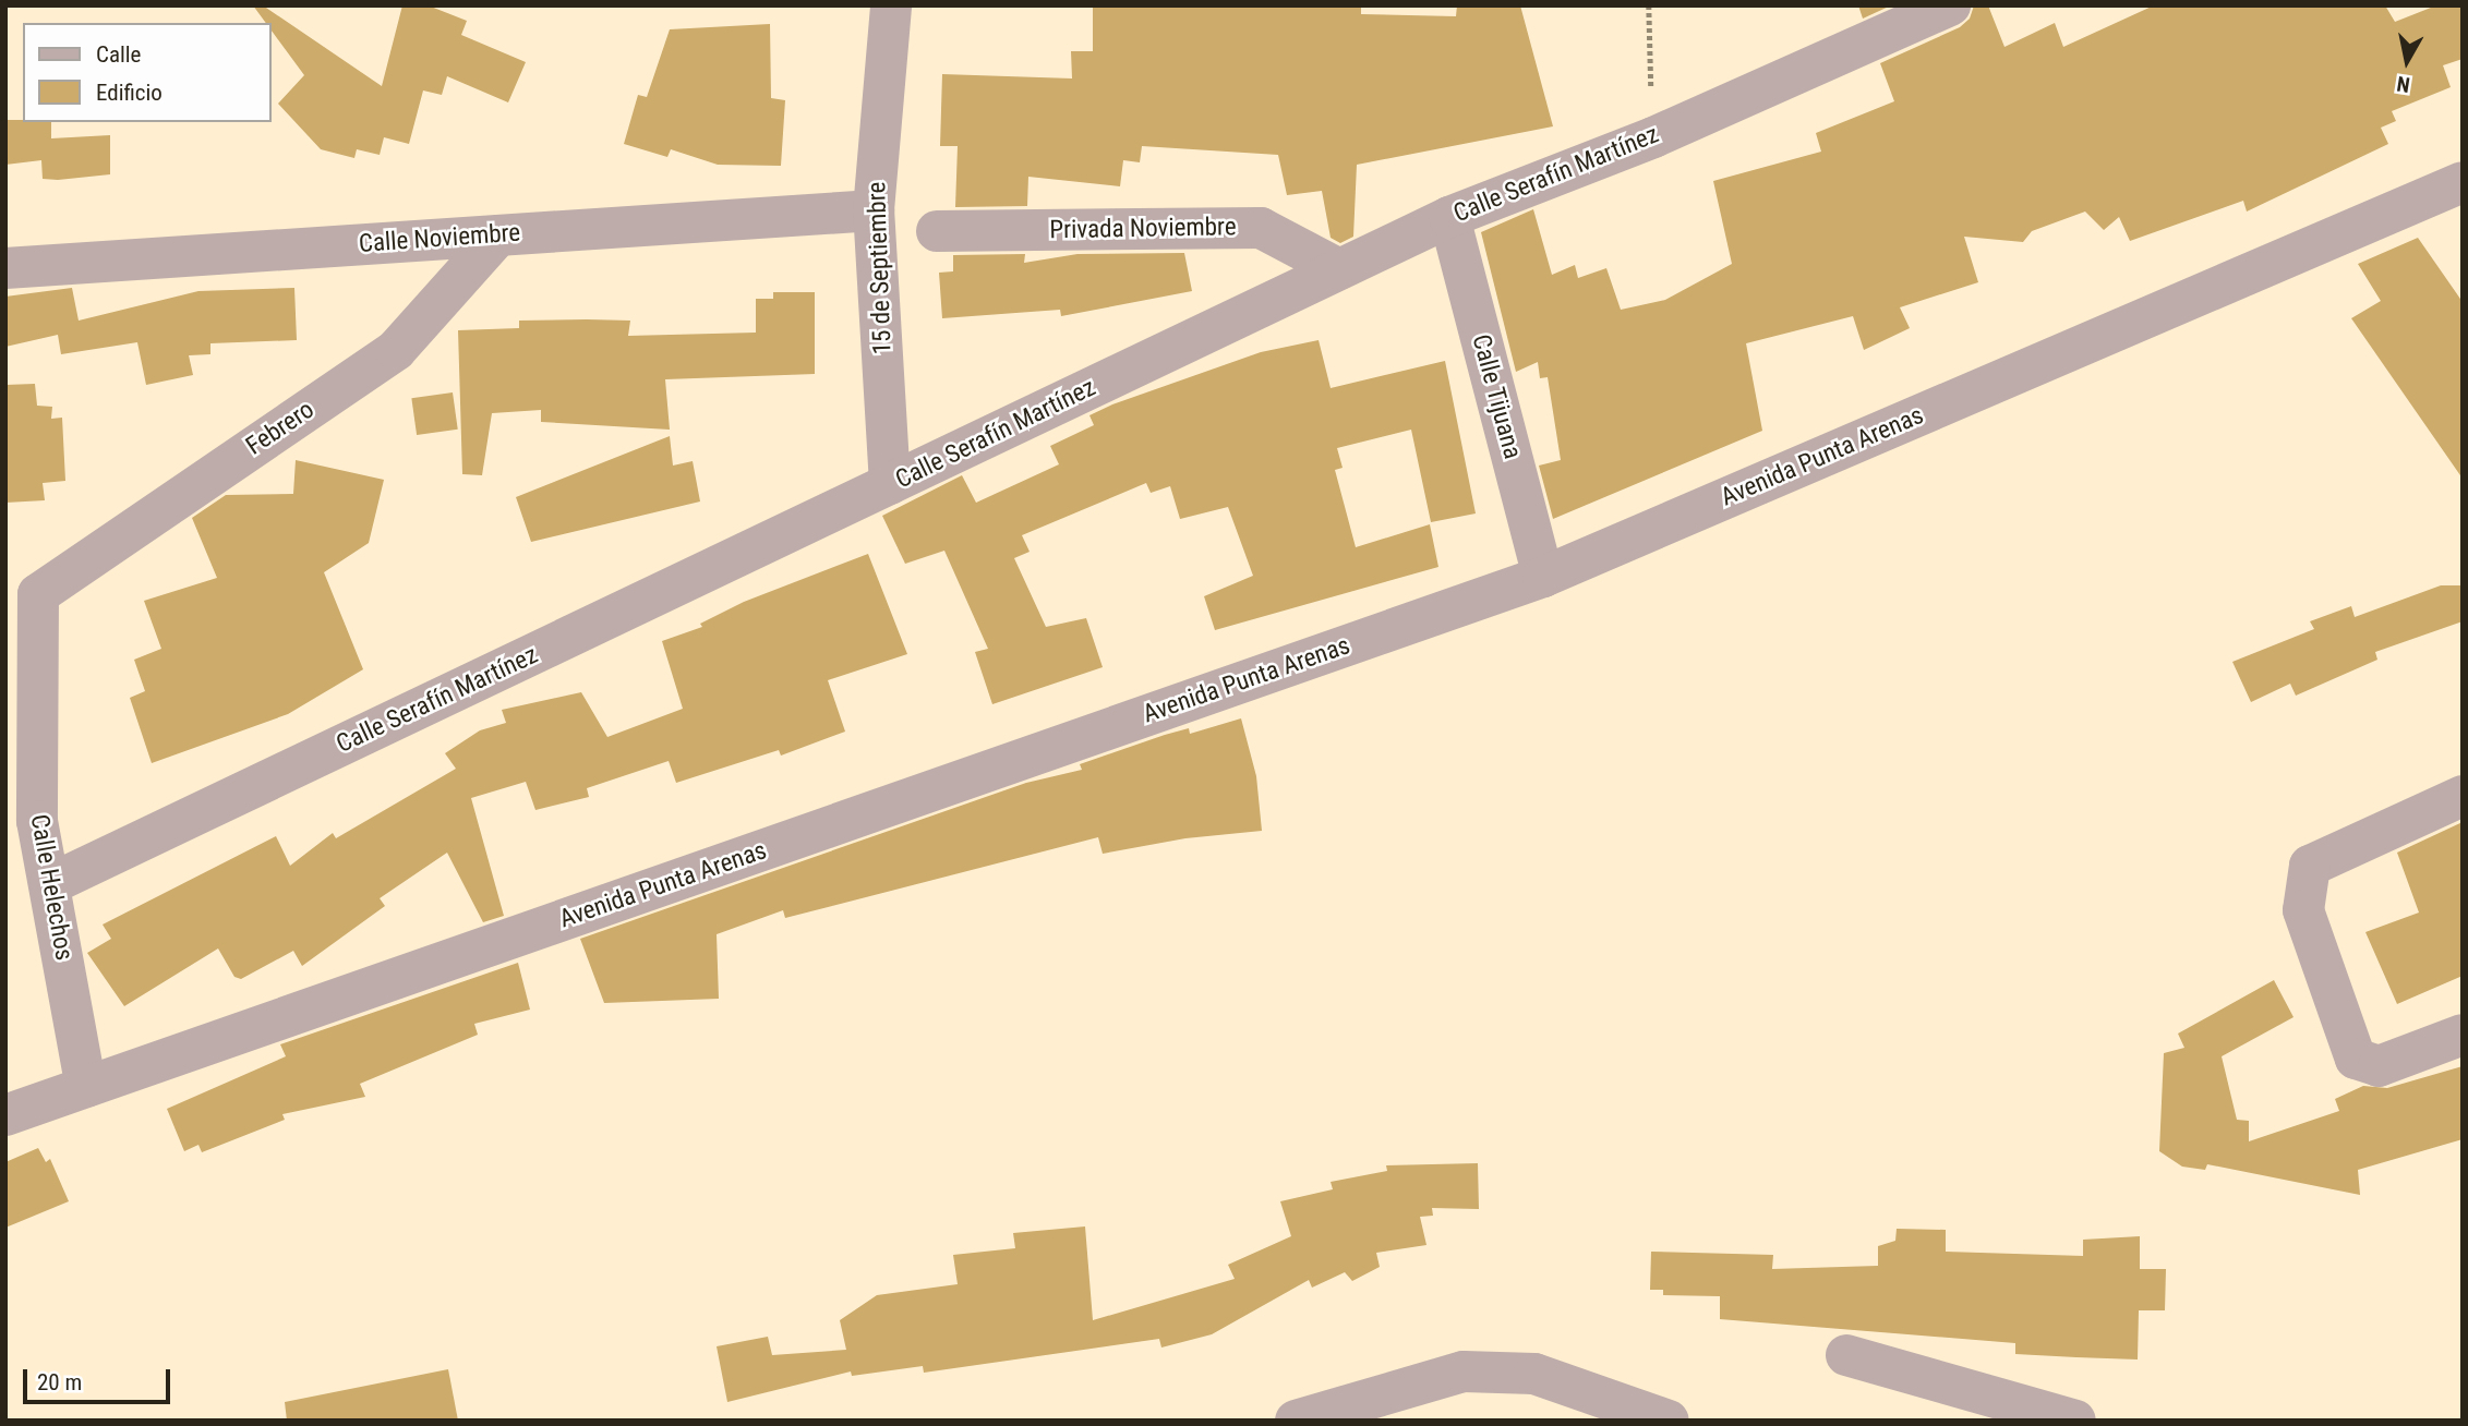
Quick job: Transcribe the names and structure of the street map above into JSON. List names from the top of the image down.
{
  "streets": {
    "street": [
      "Calle Serafín Martínez",
      "Privada Noviembre",
      "Calle Noviembre",
      "15 de Septiembre",
      "Calle Tijuana",
      "Febrero",
      "Avenida Punta Arenas",
      "Calle Helechos"
    ]
  },
  "crossings": [
    ["Calle Serafín Martínez", "Privada Noviembre"],
    ["Calle Serafín Martínez", "15 de Septiembre"],
    ["Calle Serafín Martínez", "Calle Tijuana"],
    ["Calle Serafín Martínez", "Calle Helechos"],
    ["Calle Noviembre", "15 de Septiembre"],
    ["Calle Noviembre", "Febrero"],
    ["Calle Tijuana", "Avenida Punta Arenas"],
    ["Febrero", "Calle Helechos"],
    ["Avenida Punta Arenas", "Calle Helechos"]
  ],
  "legend": ["Calle", "Edificio"],
  "scale_bar": "20 m",
  "north": "bottom"
}
